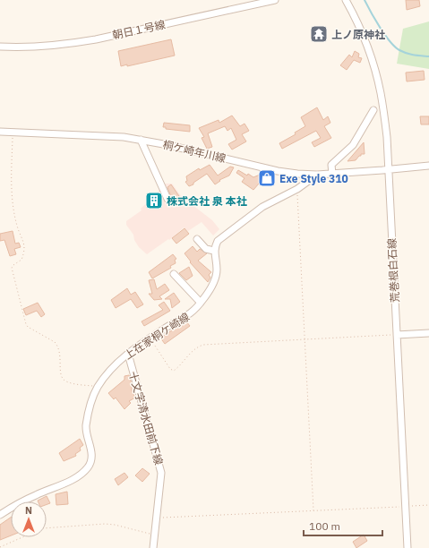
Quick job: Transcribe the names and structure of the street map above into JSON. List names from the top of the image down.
{
  "streets": {
    "street": [
      "朝日１号線",
      "桐ケ崎年川線",
      "荒巻根白石線",
      "上在家桐ケ崎線",
      "十文字清水田前下線"
    ]
  },
  "crossings": [
    ["桐ケ崎年川線", "荒巻根白石線"],
    ["上在家桐ケ崎線", "十文字清水田前下線"]
  ],
  "places": {
    "temple": ["上ノ原神社"],
    "shop": ["Exe Style 310"],
    "building": ["株式会社 泉 本社"]
  },
  "scale_bar": "100 m",
  "north": "top"
}
